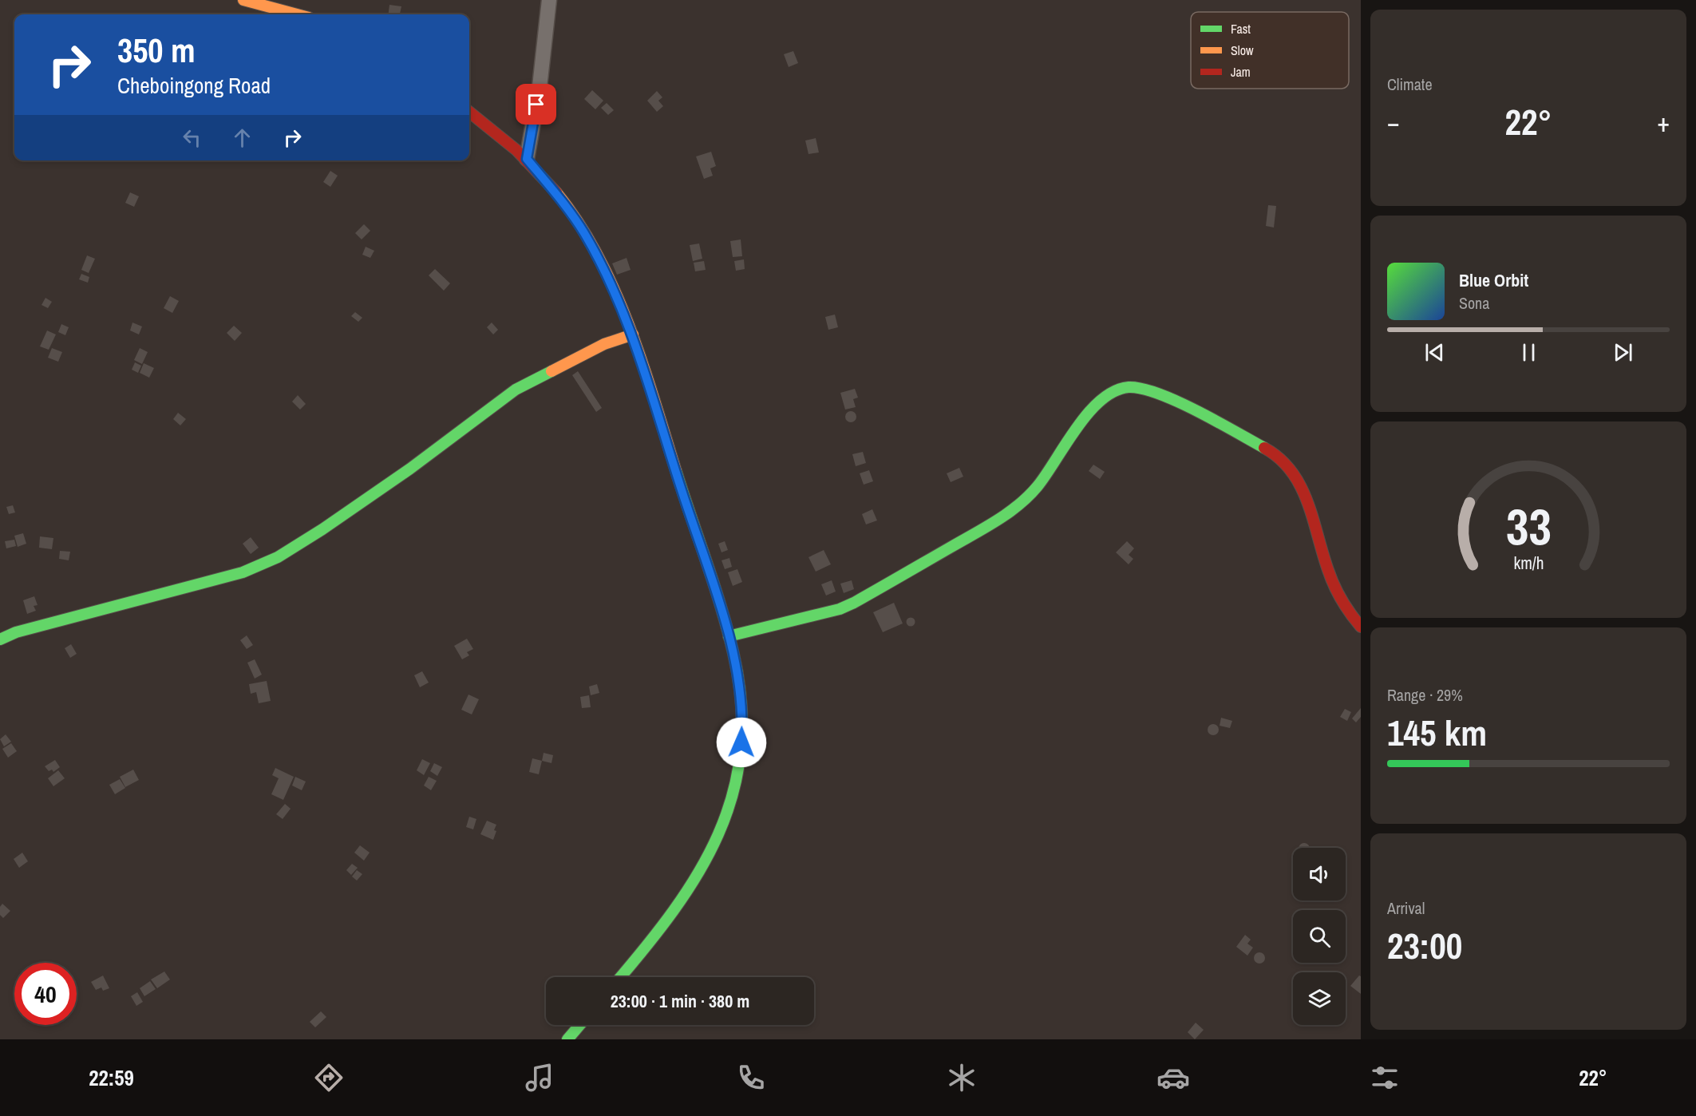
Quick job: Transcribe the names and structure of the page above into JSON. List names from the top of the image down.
{
  "legend": ["Fast", "Slow", "Jam"],
  "page": {
    "tile": [
      "Climate",
      ["Range · 29%", "145 km"],
      ["Arrival", "23:00"]
    ],
    "turn": ["350 m", "Cheboingong Road"],
    "heat": ["−", "22°", "+"],
    "song": ["Blue Orbit", "Sona"],
    "limit": "40",
    "trip": "23:00 · 1 min · 380 m",
    "tabs": ["22:59", "22°"],
    "gauge": ["33", "km/h"]
  }
}
